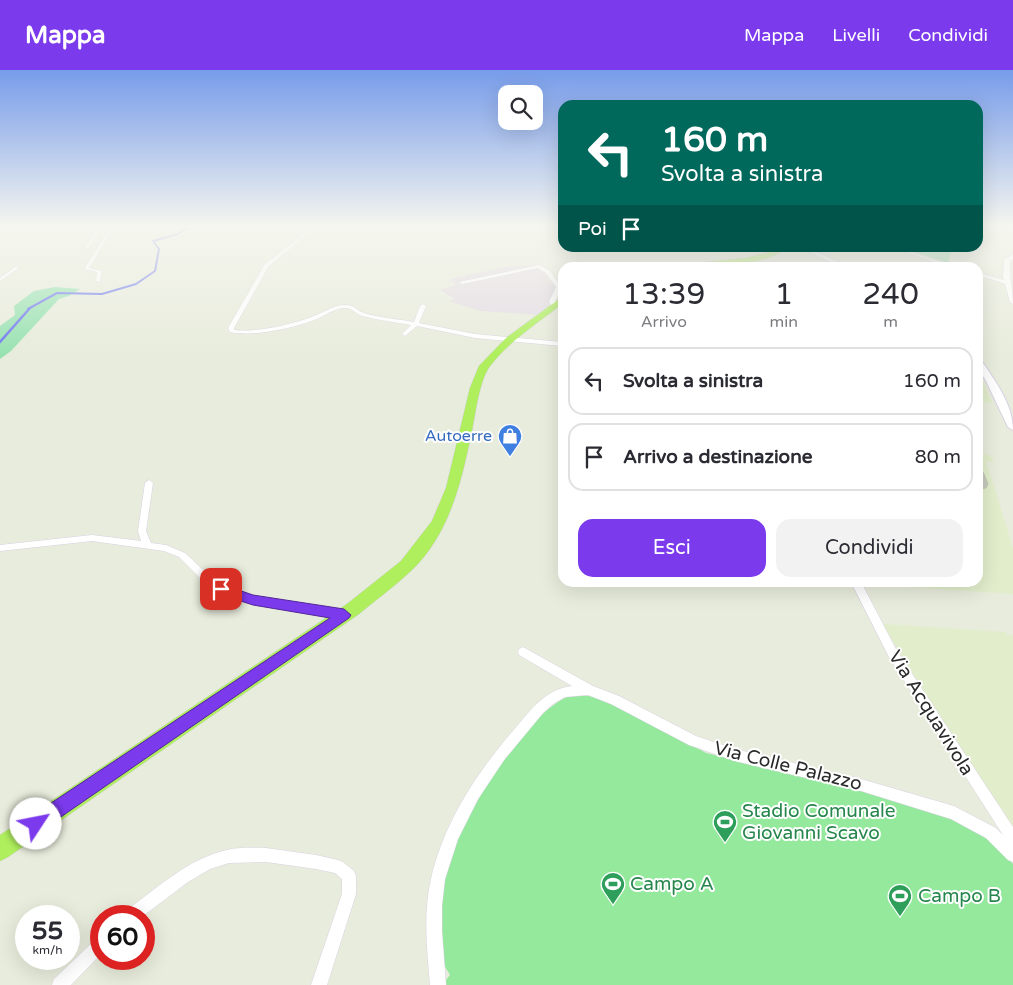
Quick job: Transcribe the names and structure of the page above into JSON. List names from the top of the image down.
{
  "streets": {
    "street": ["Via Acquavivola", "Via Colle Palazzo"]
  },
  "places": {
    "shop": ["Autoerre"],
    "sports": ["Stadio Comunale Giovanni Scavo", "Campo A", "Campo B"]
  },
  "page": {
    "header": "Mappa",
    "nav": ["Mappa", "Livelli", "Condividi"],
    "turn": ["160 m", "Svolta a sinistra"],
    "then": "Poi",
    "eta": [
      "13:39",
      "Arrivo",
      "1",
      "min",
      "240",
      "m"
    ],
    "list": [
      {
        "name": "Svolta a sinistra",
        "value": "160 m"
      },
      {
        "name": "Arrivo a destinazione",
        "value": "80 m"
      }
    ],
    "buttons": ["Esci", "Condividi"],
    "speed": "55 km/h",
    "limit": "60"
  }
}
